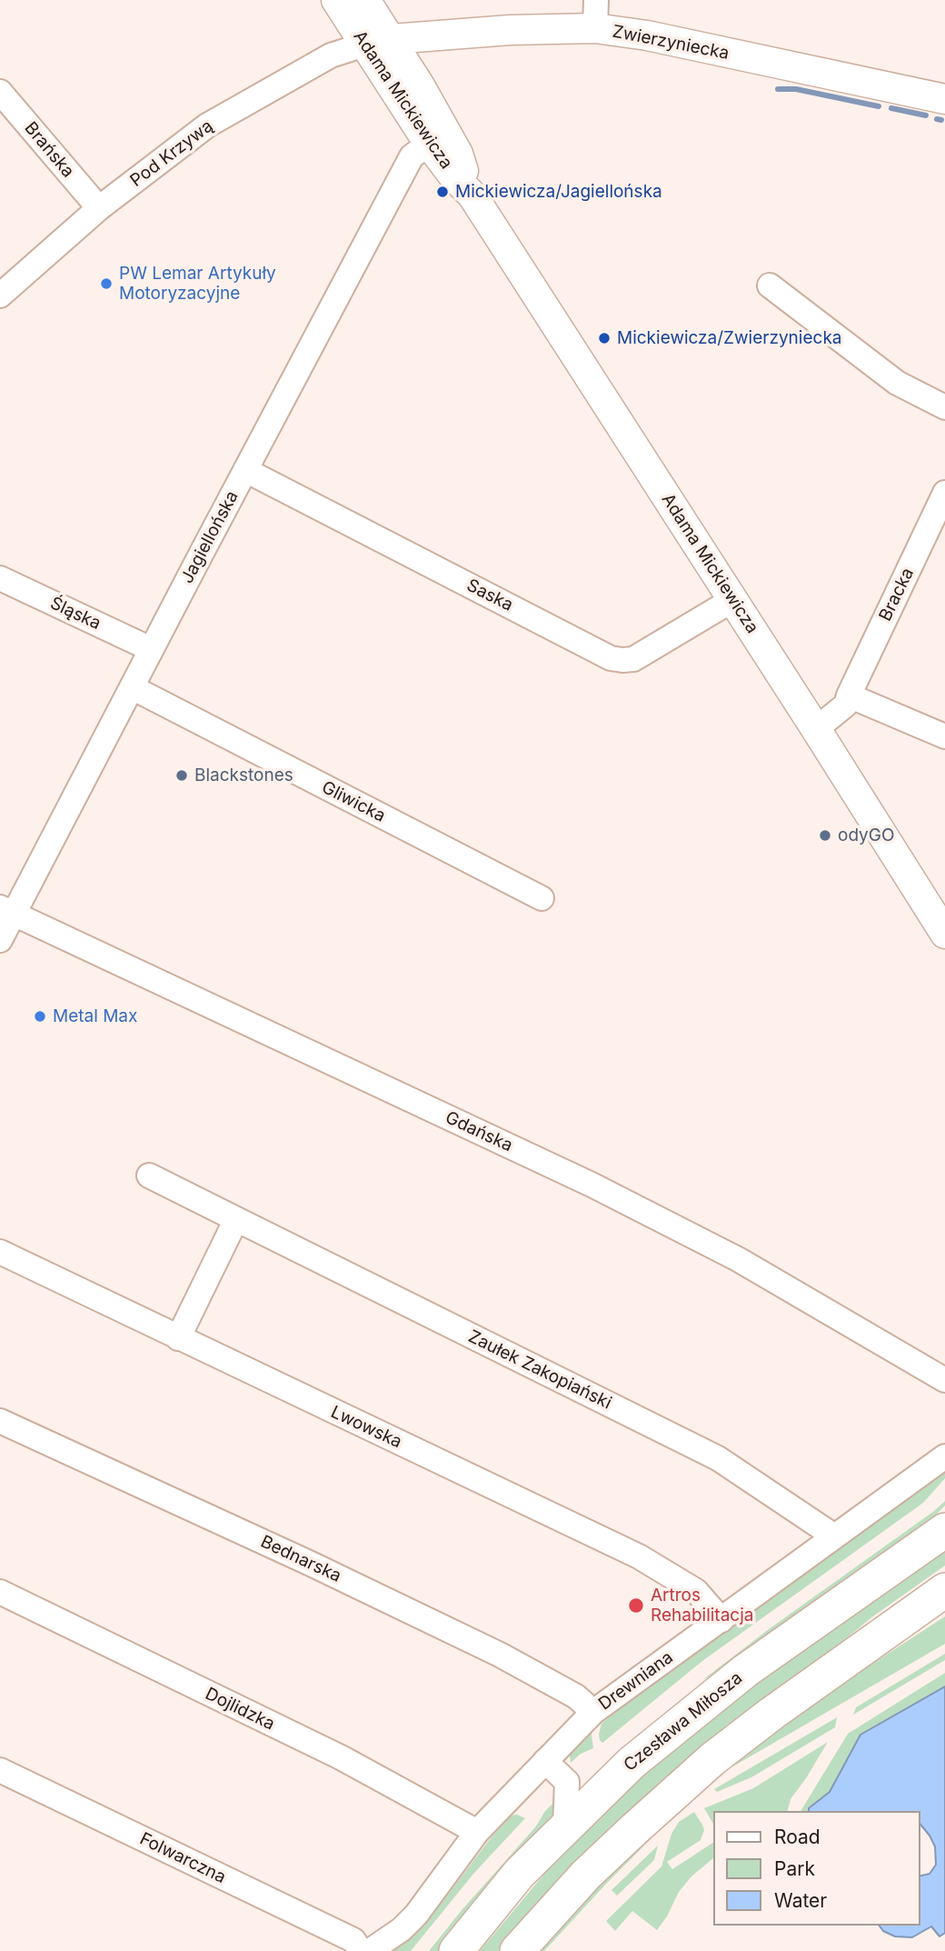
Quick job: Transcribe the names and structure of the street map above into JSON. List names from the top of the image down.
{
  "streets": {
    "main road": ["Czesława Miłosza"],
    "street": [
      "Zwierzyniecka",
      "Adama Mickiewicza",
      "Brańska",
      "Pod Krzywą",
      "Jagiellońska",
      "Bracka",
      "Saska",
      "Śląska",
      "Gliwicka",
      "Gdańska",
      "Zaułek Zakopiański",
      "Lwowska",
      "Bednarska",
      "Drewniana",
      "Dojlidzka",
      "Folwarczna"
    ]
  },
  "crossings": [
    ["Zwierzyniecka", "Adama Mickiewicza"],
    ["Zwierzyniecka", "Pod Krzywą"],
    ["Adama Mickiewicza", "Pod Krzywą"],
    ["Adama Mickiewicza", "Jagiellońska"],
    ["Adama Mickiewicza", "Bracka"],
    ["Adama Mickiewicza", "Saska"],
    ["Brańska", "Pod Krzywą"],
    ["Jagiellońska", "Saska"],
    ["Jagiellońska", "Śląska"],
    ["Jagiellońska", "Gliwicka"],
    ["Jagiellońska", "Gdańska"],
    ["Zaułek Zakopiański", "Drewniana"],
    ["Lwowska", "Drewniana"],
    ["Bednarska", "Drewniana"],
    ["Drewniana", "Dojlidzka"]
  ],
  "places": [
    "Mickiewicza/Jagiellońska",
    "PW Lemar Artykuły Motoryzacyjne",
    "Mickiewicza/Zwierzyniecka",
    "Blackstones",
    "odyGO",
    "Metal Max",
    "Artros Rehabilitacja"
  ],
  "legend": ["Road", "Park", "Water"]
}
